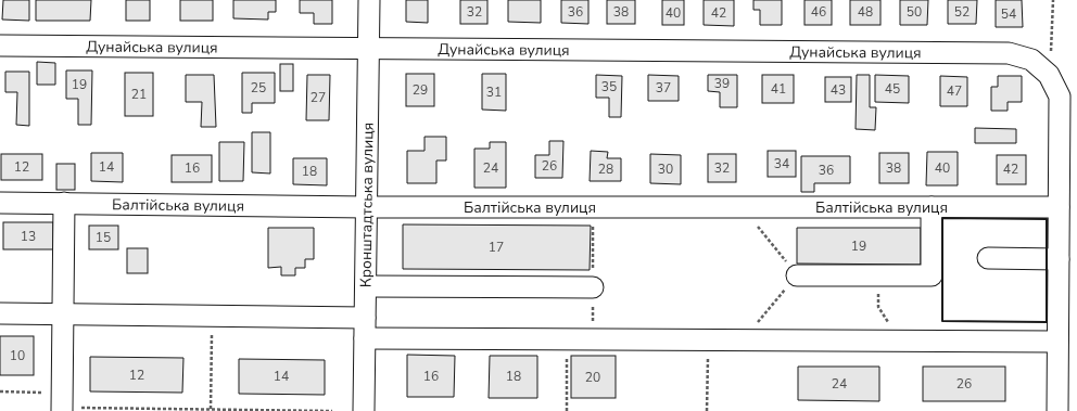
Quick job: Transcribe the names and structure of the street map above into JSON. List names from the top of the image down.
{
  "streets": {
    "street": ["Дунайська вулиця", "Балтійська вулиця", "Кронштадтська вулиця"]
  },
  "crossings": [
    ["Дунайська вулиця", "Балтійська вулиця"],
    ["Дунайська вулиця", "Кронштадтська вулиця"],
    ["Балтійська вулиця", "Кронштадтська вулиця"]
  ],
  "house_numbers": [
    "32",
    "36",
    "38",
    "46",
    "48",
    "50",
    "52",
    "40",
    "42",
    "54",
    "39",
    "19",
    "35",
    "25",
    "37",
    "41",
    "45",
    "29",
    "43",
    "47",
    "31",
    "21",
    "27",
    "34",
    "26",
    "12",
    "14",
    "16",
    "24",
    "32",
    "38",
    "40",
    "28",
    "30",
    "42",
    "36",
    "18",
    "13",
    "15",
    "19",
    "17",
    "10",
    "12",
    "14",
    "16",
    "18",
    "20",
    "24",
    "26"
  ]
}
